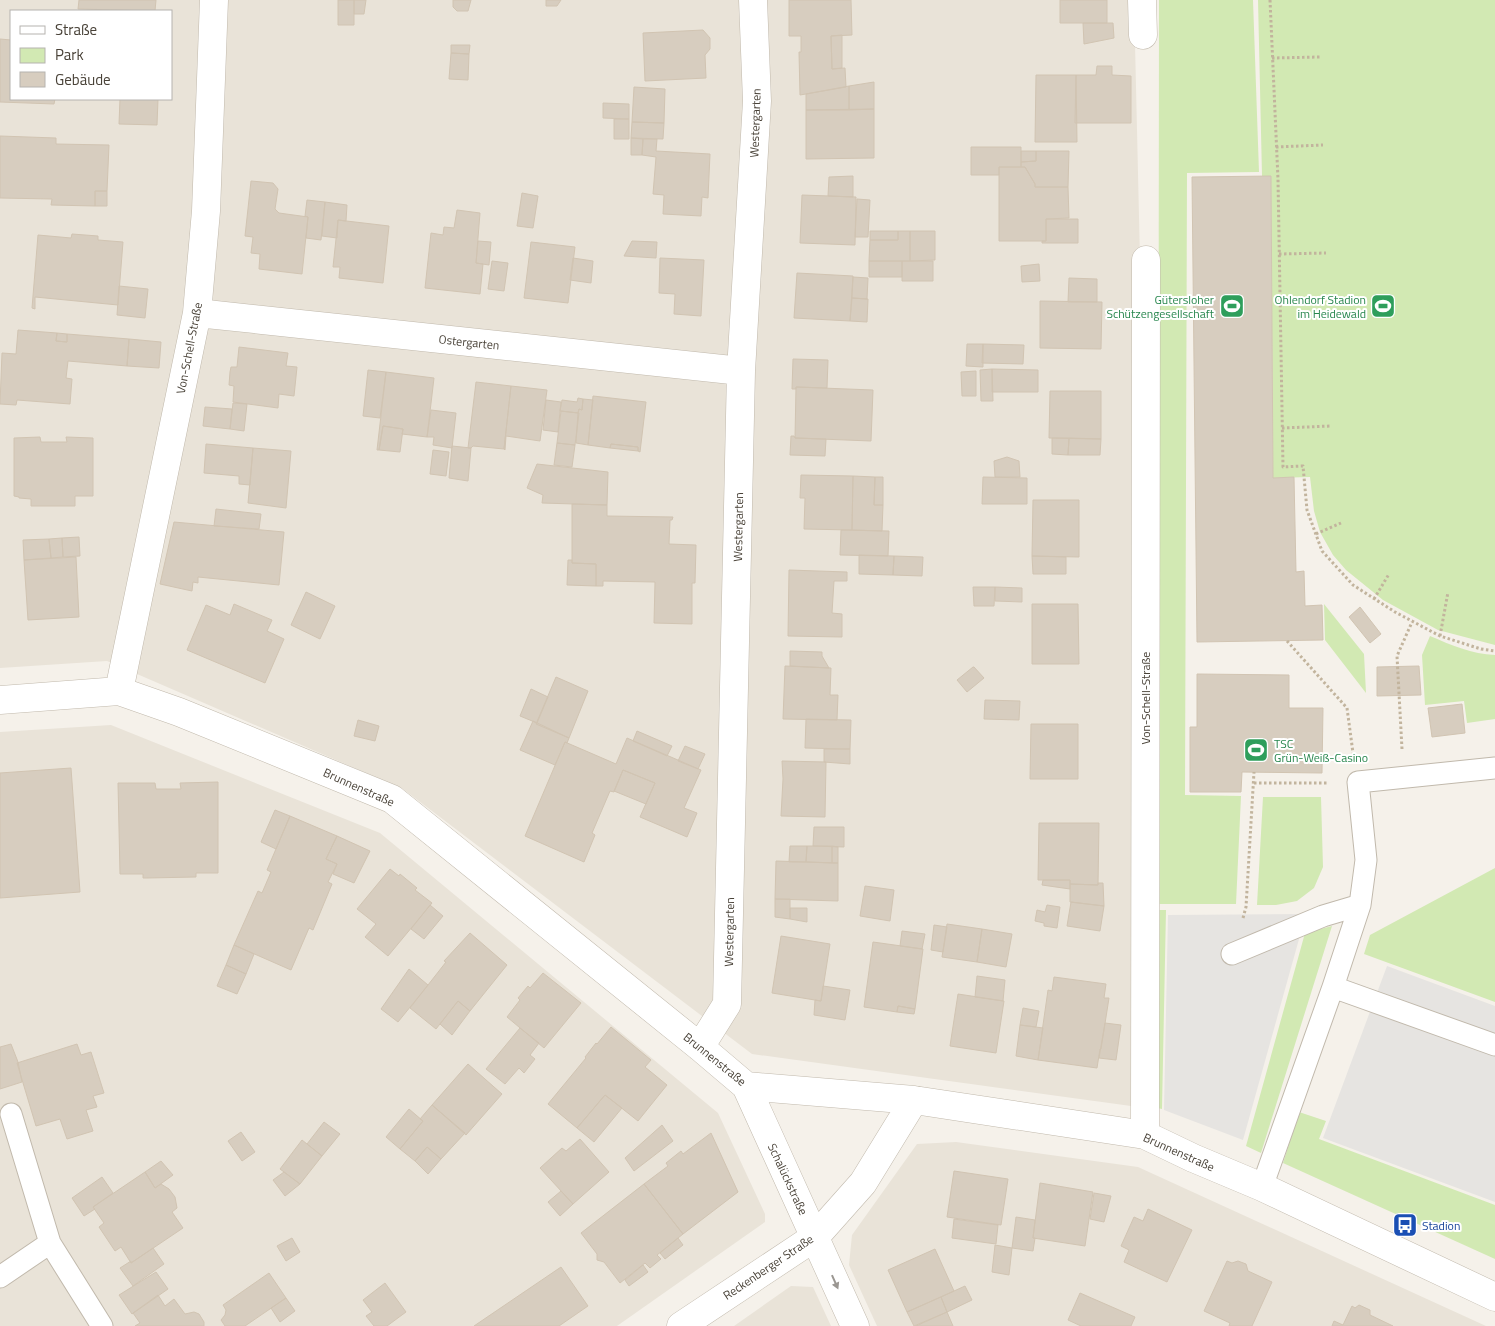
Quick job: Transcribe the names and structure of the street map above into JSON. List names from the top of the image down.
{
  "streets": {
    "street": [
      "Westergarten",
      "Ostergarten",
      "Von-Schell-Straße",
      "Brunnenstraße",
      "Schalückstraße",
      "Reckenberger Straße"
    ]
  },
  "crossings": [
    ["Westergarten", "Ostergarten"],
    ["Westergarten", "Brunnenstraße"],
    ["Ostergarten", "Von-Schell-Straße"],
    ["Von-Schell-Straße", "Brunnenstraße"],
    ["Brunnenstraße", "Schalückstraße"],
    ["Brunnenstraße", "Reckenberger Straße"],
    ["Schalückstraße", "Reckenberger Straße"]
  ],
  "one_way": ["Schalückstraße"],
  "places": {
    "sports": ["Gütersloher Schützengesellschaft", "Ohlendorf Stadion im Heidewald", "TSC Grün-Weiß-Casino"],
    "bus stop": ["Stadion"]
  },
  "legend": ["Straße", "Park", "Gebäude"]
}
